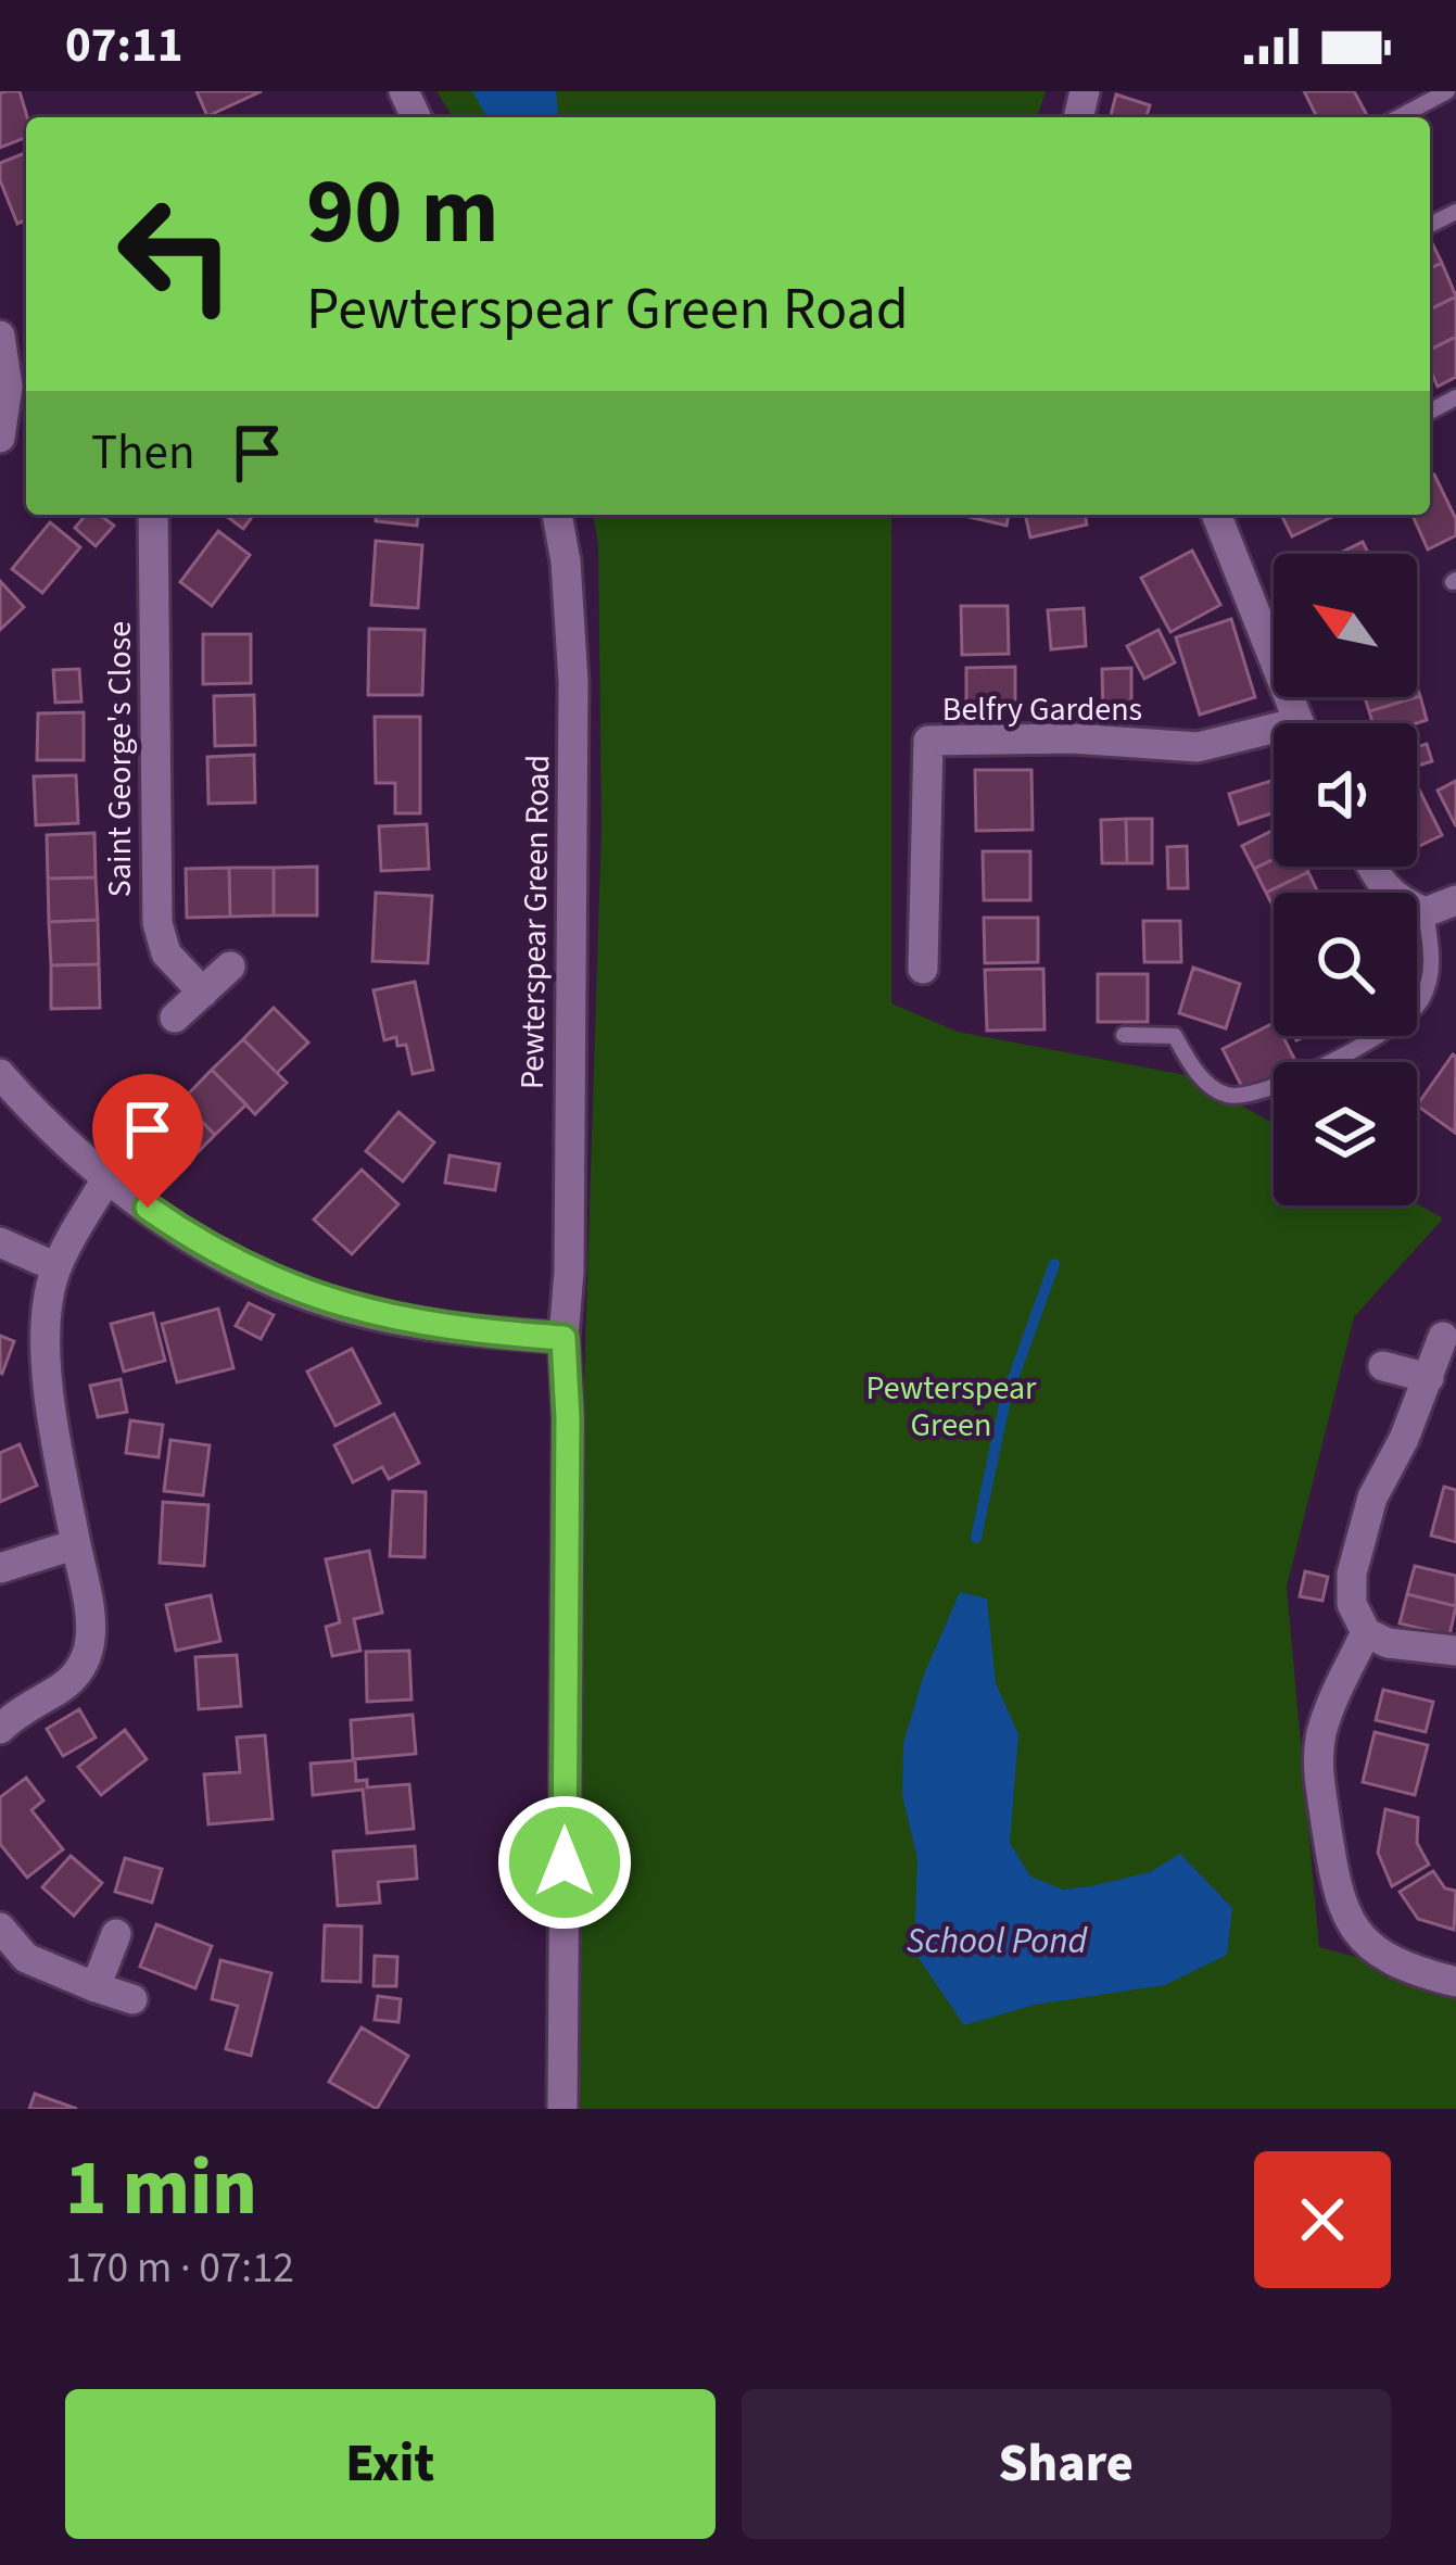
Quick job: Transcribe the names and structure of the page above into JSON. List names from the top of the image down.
{
  "streets": {
    "street": ["Belfry Gardens", "Saint George's Close", "Pewterspear Green Road"]
  },
  "water": ["School Pond"],
  "parks": ["Pewterspear Green"],
  "north": "top left",
  "page": {
    "status": "07:11",
    "turn": ["90 m", "Pewterspear Green Road"],
    "then": "Then",
    "heading": ["1 min", "170 m · 07:12"],
    "buttons": ["Exit", "Share"]
  }
}
